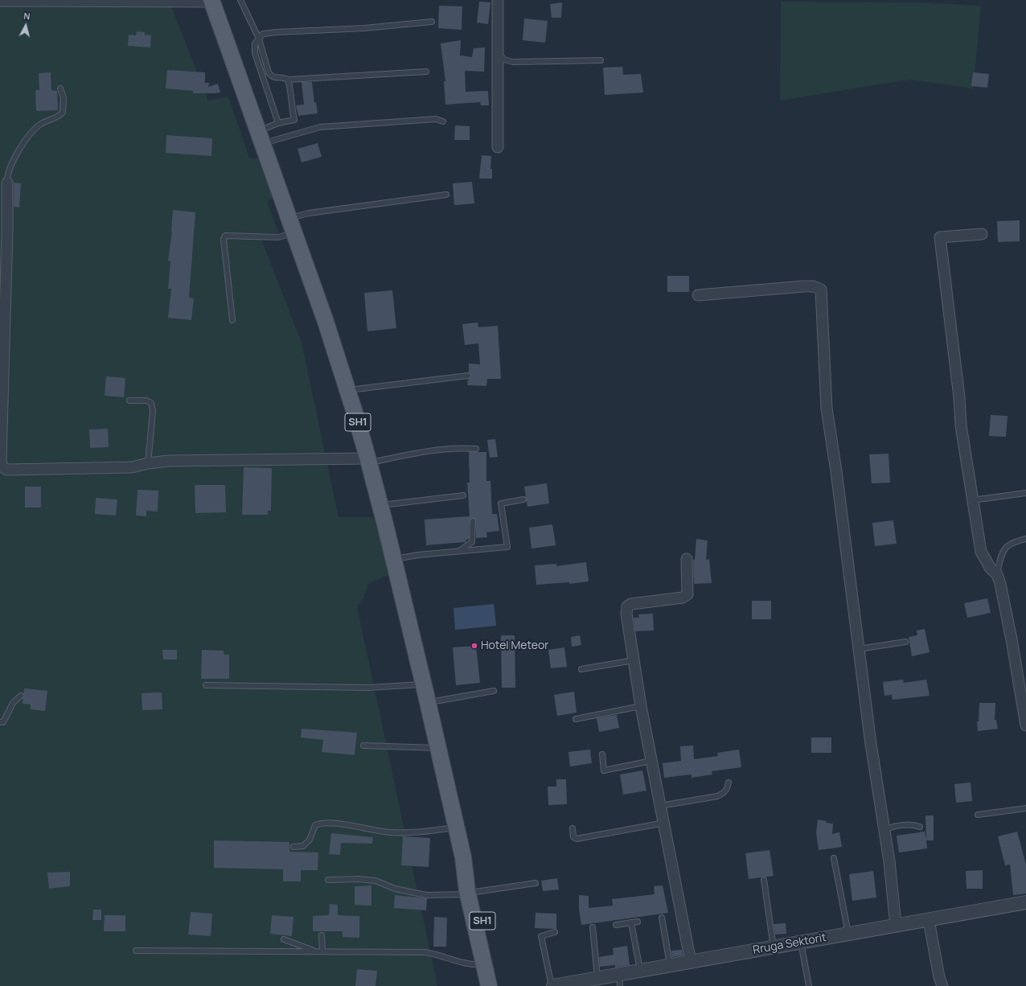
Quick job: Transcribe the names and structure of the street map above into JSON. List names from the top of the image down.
{
  "streets": {
    "main road": ["SH1"],
    "street": ["Rruga Sektorit"]
  },
  "places": ["Hotel Meteor"],
  "north": "top"
}
